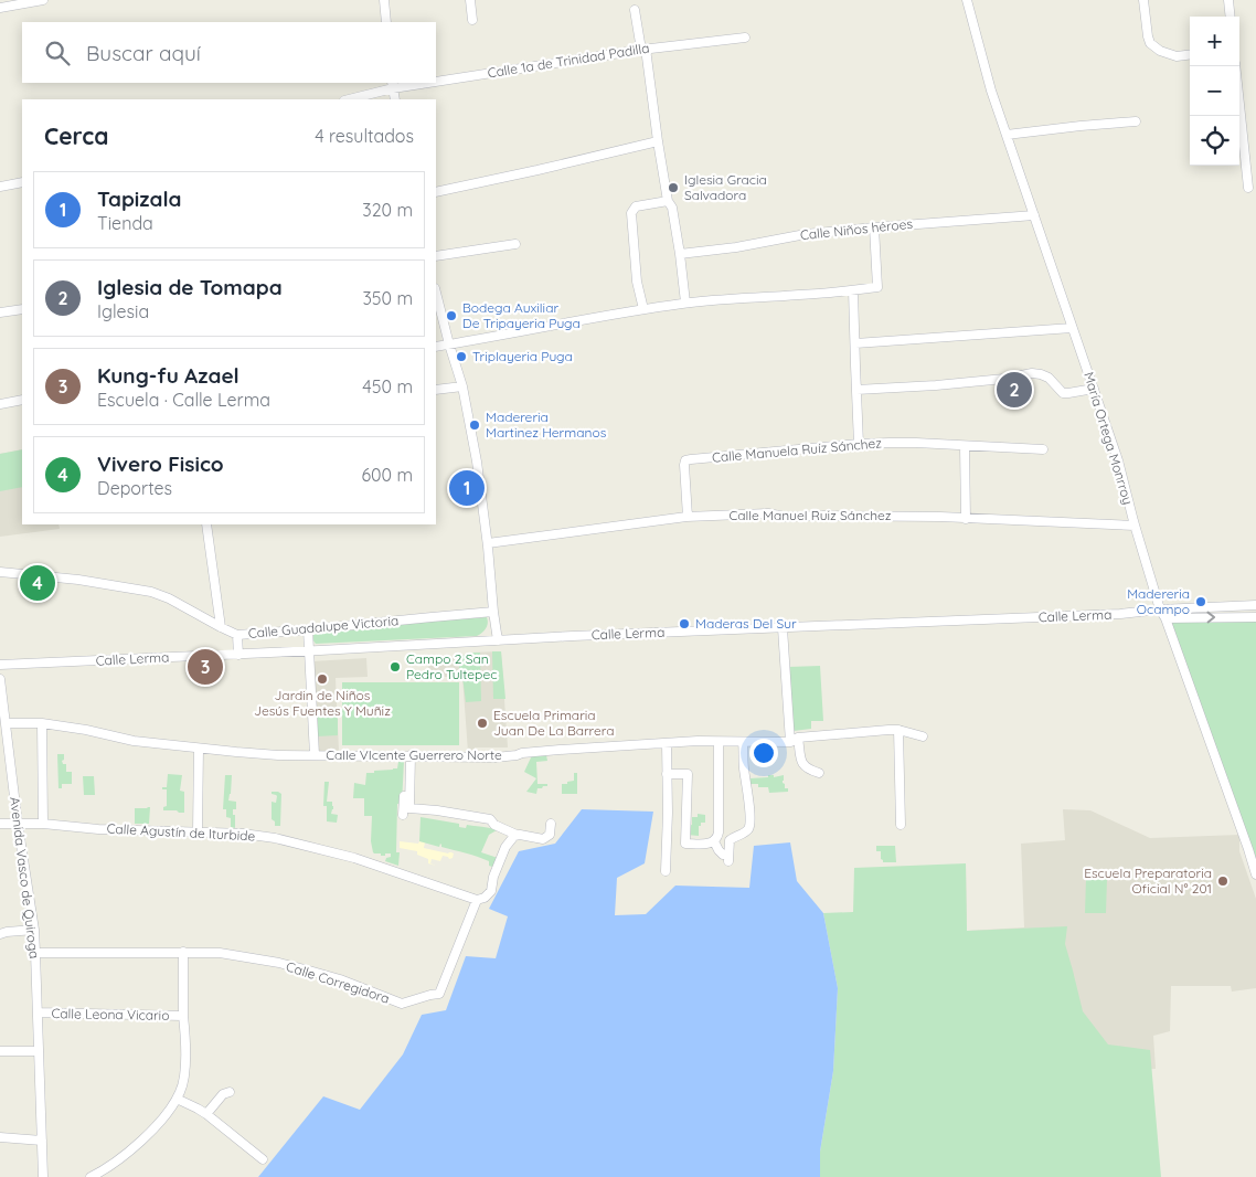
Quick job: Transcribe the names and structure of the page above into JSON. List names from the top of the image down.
{
  "streets": {
    "street": [
      "Calle 1a de Trinidad Padilla",
      "Calle Niños héroes",
      "María Ortega Monrroy",
      "Calle Manuela Ruíz Sánchez",
      "Calle Manuel Ruiz Sánchez",
      "Calle Lerma",
      "Calle Guadalupe Victoria",
      "Calle VIcente Guerrero Norte",
      "Calle Agustín de Iturbide",
      "Avenida Vasco de Quiroga",
      "Calle Corregidora",
      "Calle Leona Vicario"
    ]
  },
  "crossings": [
    ["Calle Niños héroes", "María Ortega Monrroy"],
    ["María Ortega Monrroy", "Calle Manuel Ruiz Sánchez"],
    ["María Ortega Monrroy", "Calle Lerma"],
    ["Calle Manuela Ruíz Sánchez", "Calle Manuel Ruiz Sánchez"],
    ["Calle VIcente Guerrero Norte", "Avenida Vasco de Quiroga"],
    ["Calle Agustín de Iturbide", "Avenida Vasco de Quiroga"],
    ["Calle Agustín de Iturbide", "Calle Corregidora"],
    ["Avenida Vasco de Quiroga", "Calle Corregidora"],
    ["Avenida Vasco de Quiroga", "Calle Leona Vicario"],
    ["Calle Corregidora", "Calle Leona Vicario"]
  ],
  "places": [
    "Iglesia Gracia Salvadora",
    "Bodega Auxiliar De Tripayeria Puga",
    "Triplayeria Puga",
    "Madereria Martinez Hermanos",
    "Madereria Ocampo",
    "Maderas Del Sur",
    "Campo 2 San Pedro Tultepec",
    "Jardin de Niños Jesús Fuentes Y Muñiz",
    "Escuela Primaria Juan De La Barrera",
    "Escuela Preparatoria Oficial N° 201"
  ],
  "page": {
    "map_buttons": ["+", "−"],
    "search": "Buscar aquí",
    "heading": ["Cerca", "4 resultados"],
    "list": [
      {
        "mark": "1",
        "name": "Tapizala",
        "note": "Tienda",
        "value": "320 m"
      },
      {
        "mark": "2",
        "name": "Iglesia de Tomapa",
        "note": "Iglesia",
        "value": "350 m"
      },
      {
        "mark": "3",
        "name": "Kung-fu Azael",
        "note": "Escuela · Calle Lerma",
        "value": "450 m"
      },
      {
        "mark": "4",
        "name": "Vivero Fisico",
        "note": "Deportes",
        "value": "600 m"
      }
    ],
    "pins": [
      "2",
      "1",
      "4",
      "3"
    ]
  }
}
